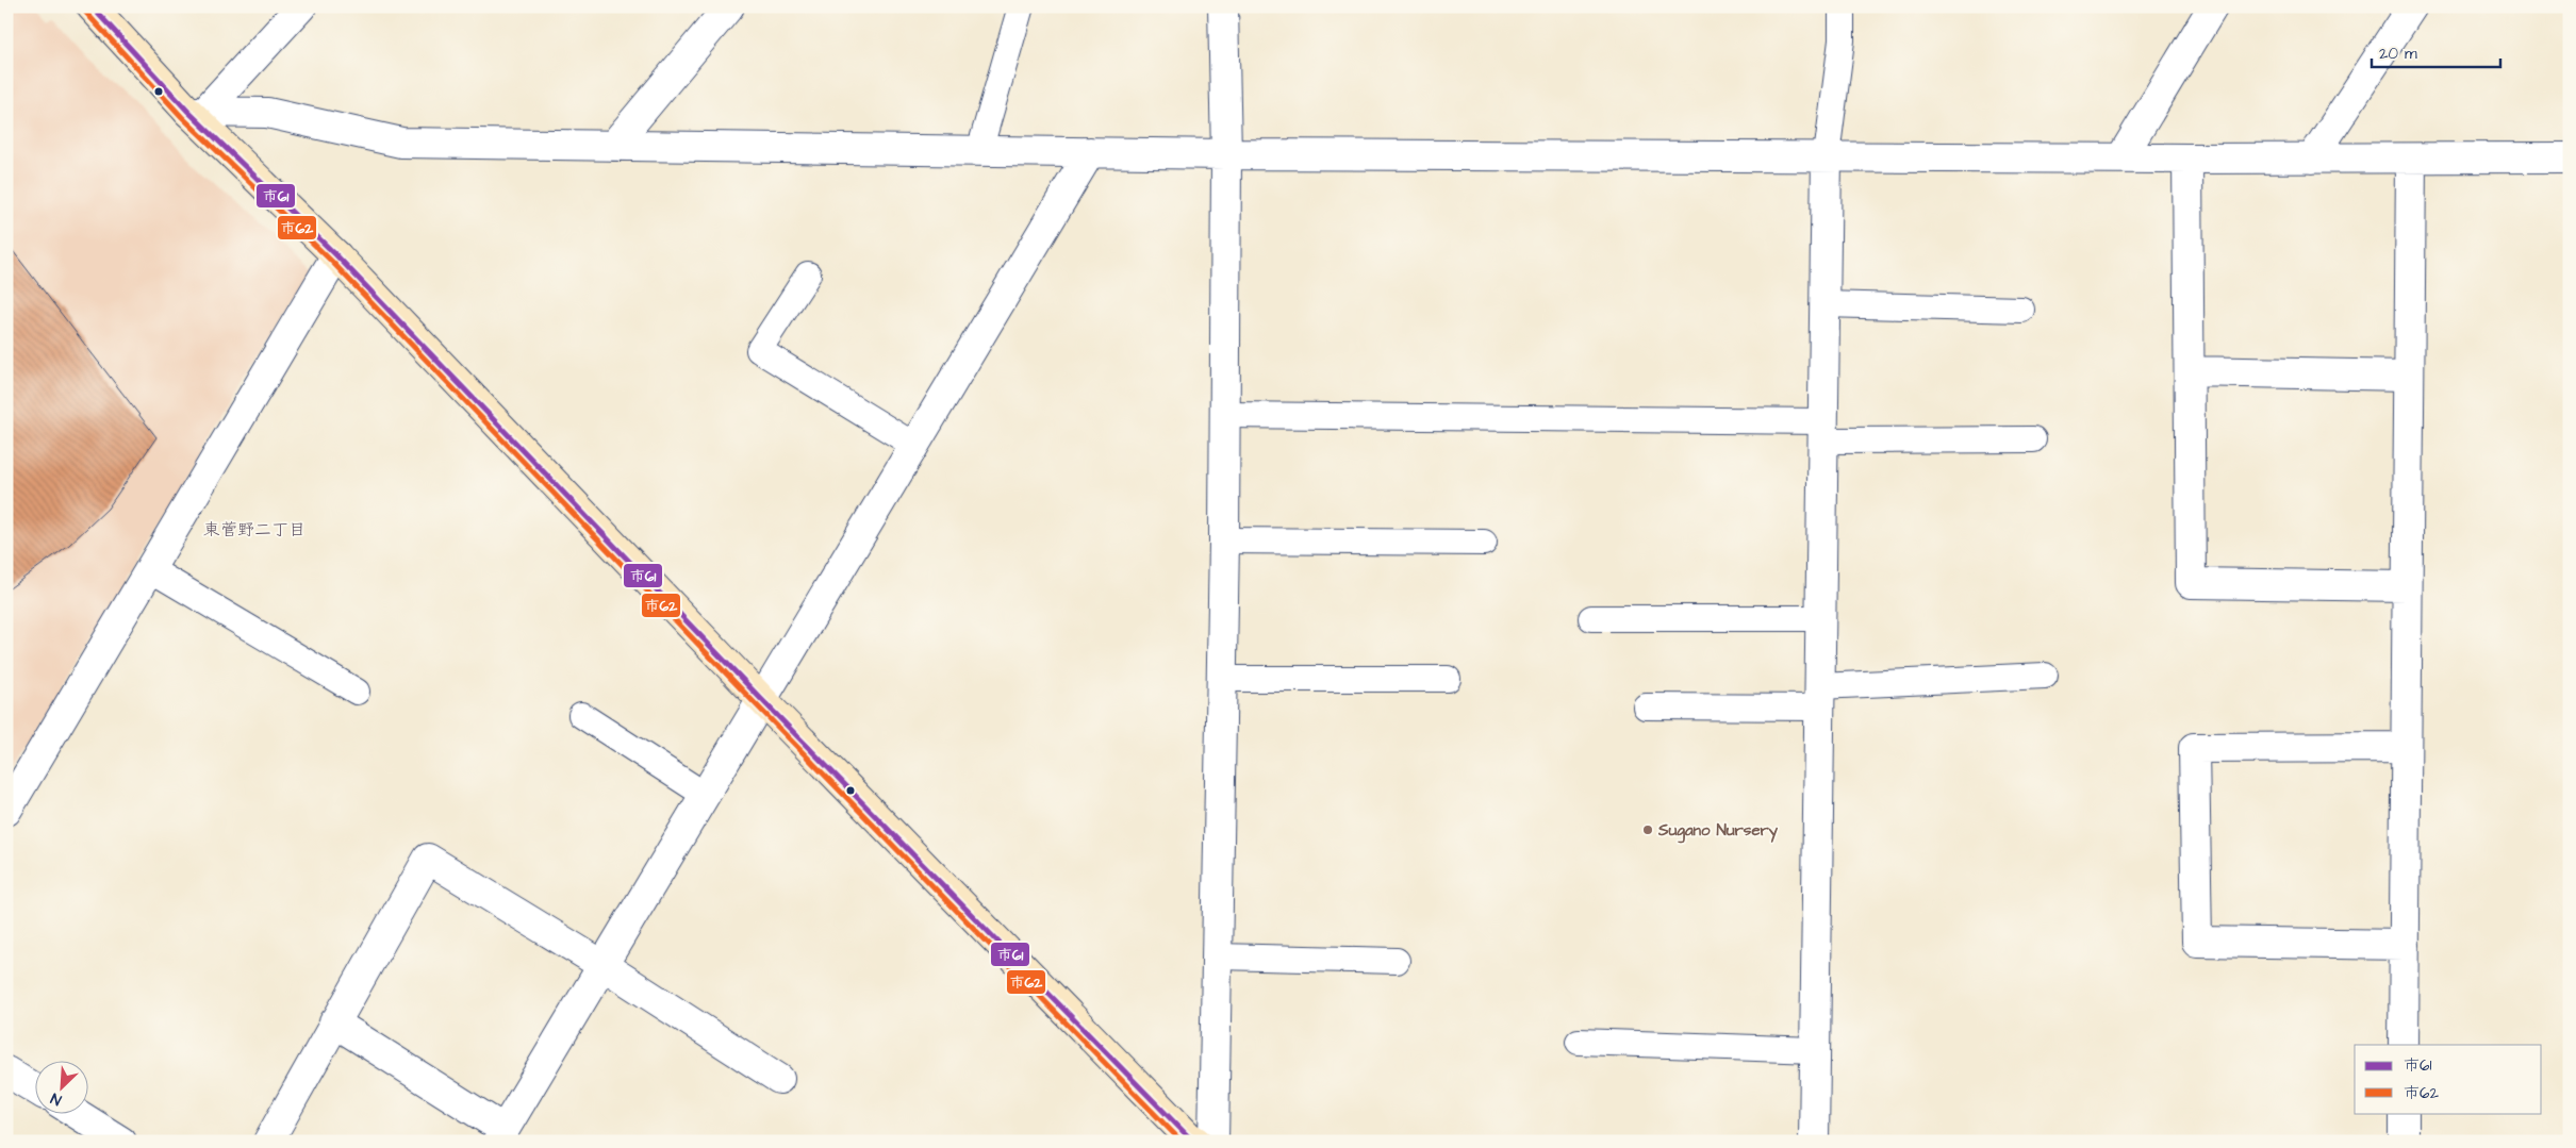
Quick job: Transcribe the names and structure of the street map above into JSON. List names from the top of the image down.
{
  "districts": ["東菅野二丁目"],
  "places": ["Sugano Nursery"],
  "lines": ["transit line 市61", "transit line 市62"],
  "legend": ["市61", "市62"],
  "scale_bar": "20 m",
  "north": "bottom left"
}
